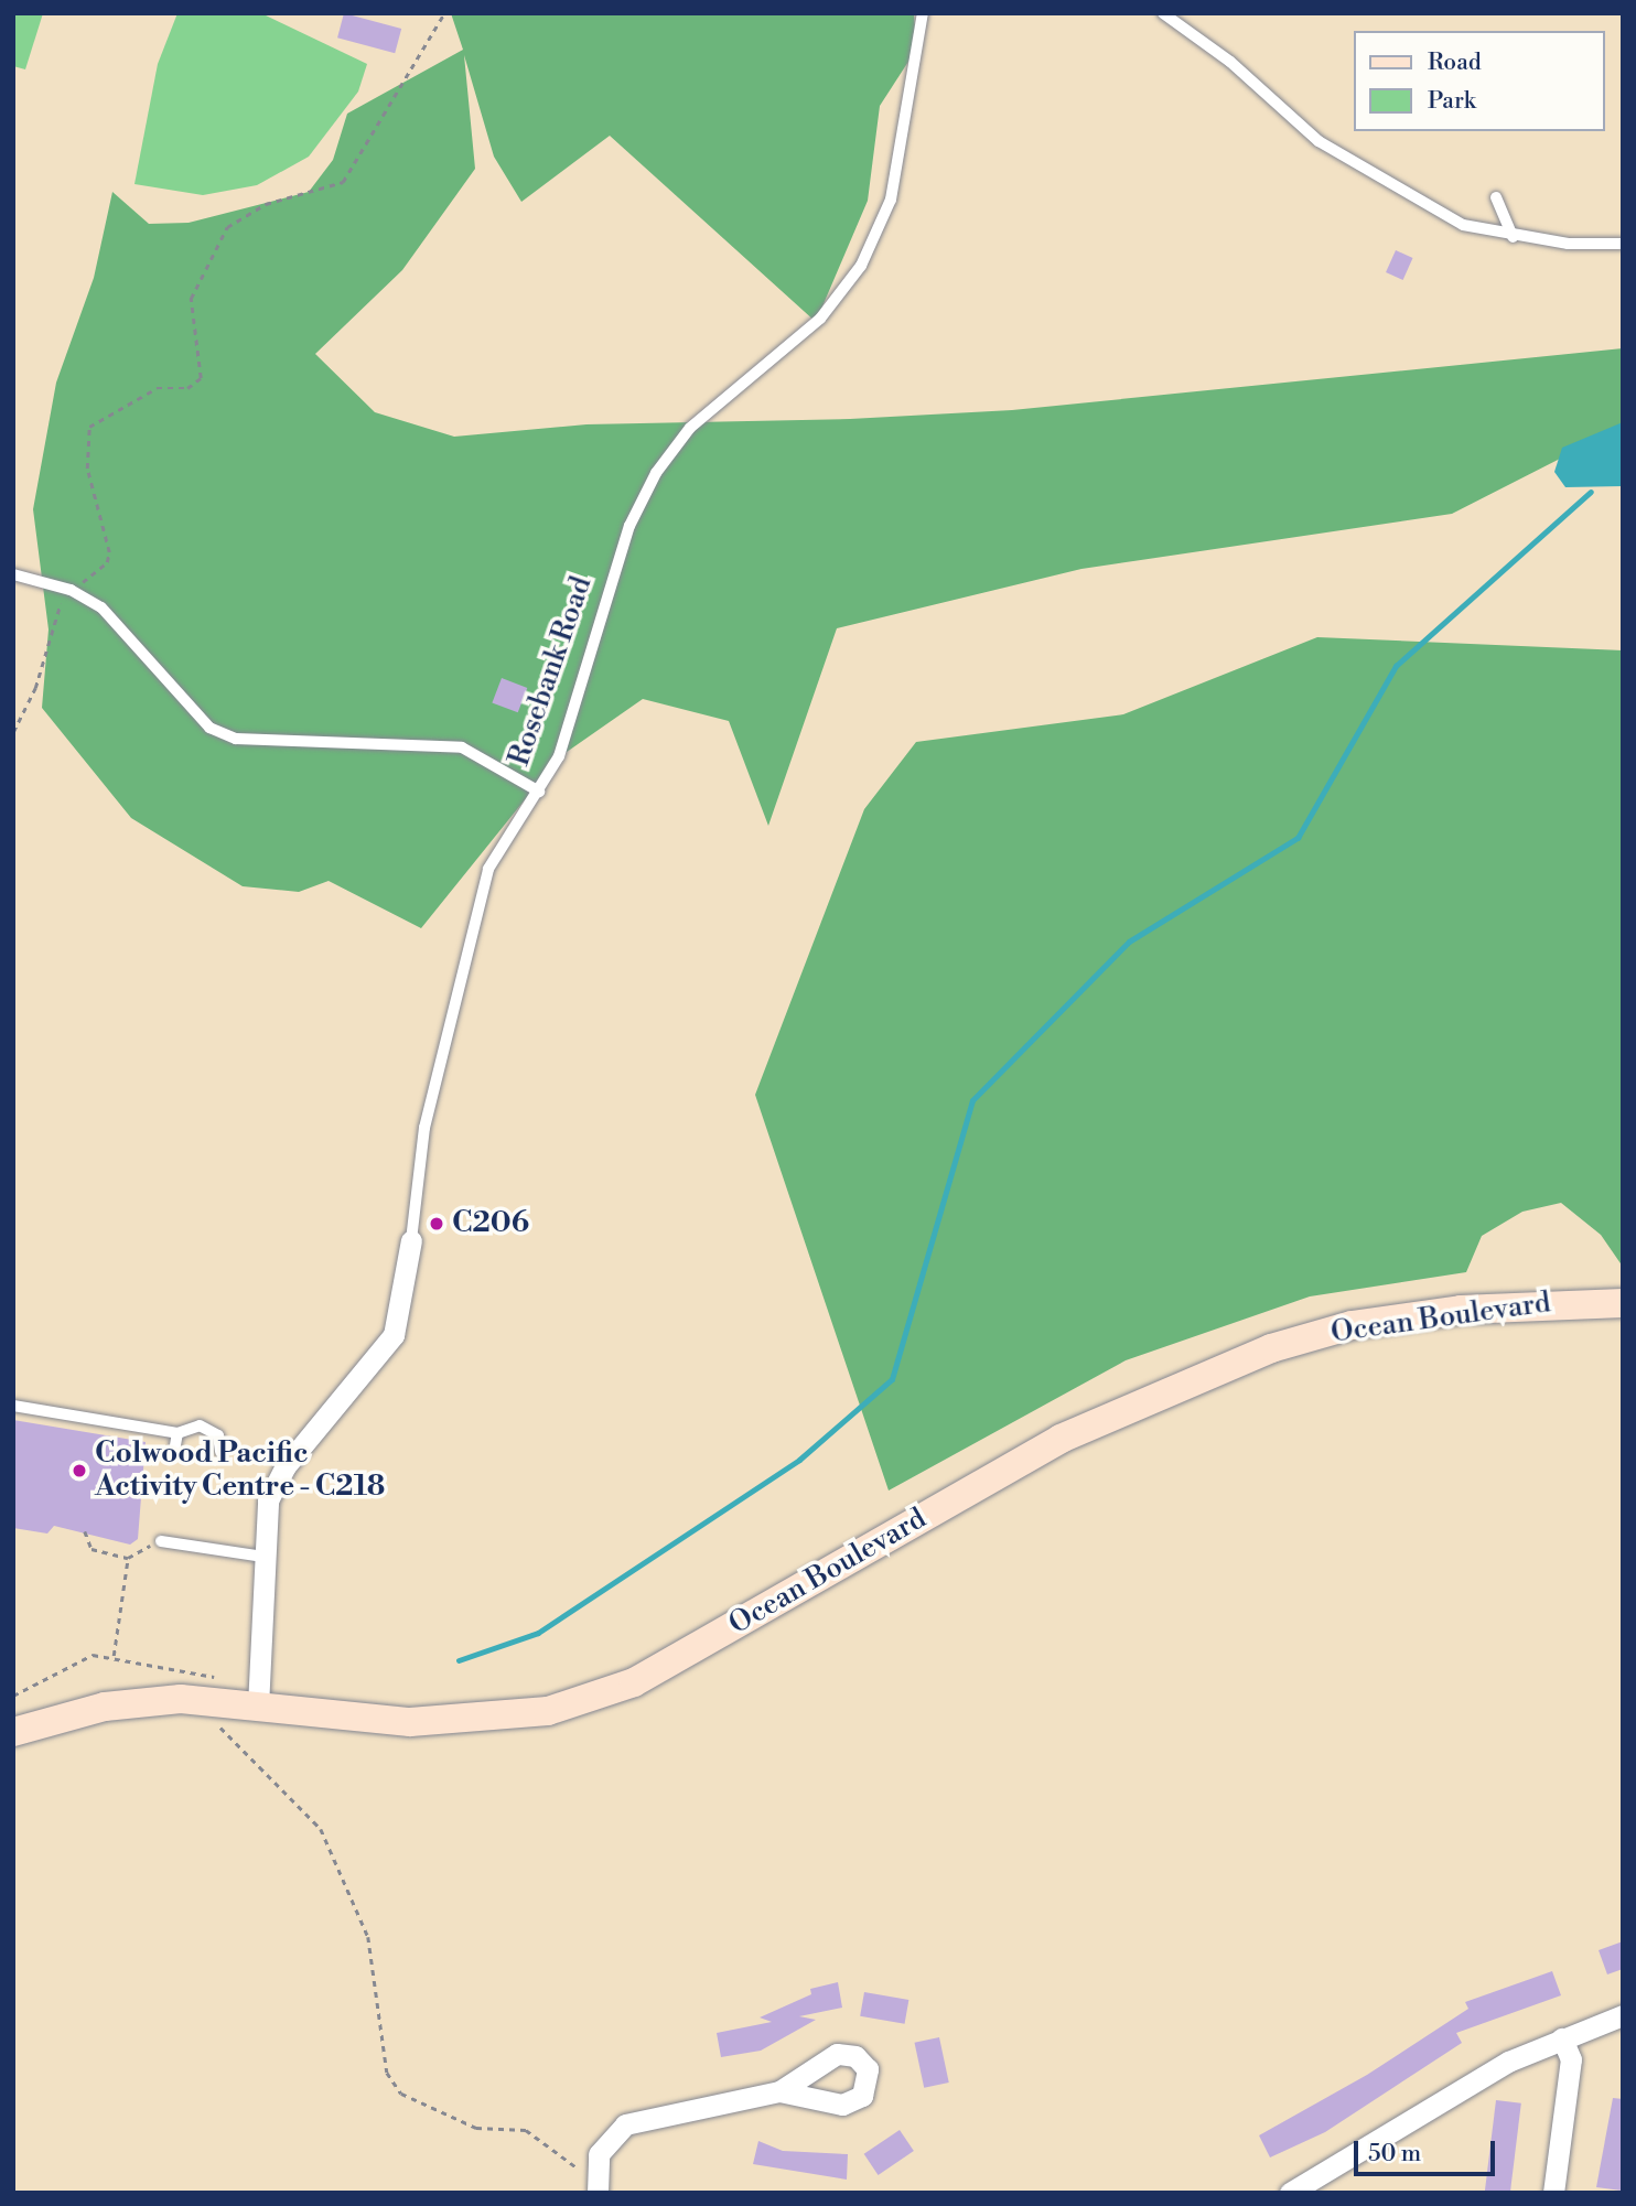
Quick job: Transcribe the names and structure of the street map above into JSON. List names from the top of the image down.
{
  "streets": {
    "street": ["Rosebank Road", "Ocean Boulevard"]
  },
  "crossings": [
    ["Rosebank Road", "Ocean Boulevard"]
  ],
  "places": ["C206", "Colwood Pacific Activity Centre - C218"],
  "legend": ["Road", "Park"],
  "scale_bar": "50 m"
}
